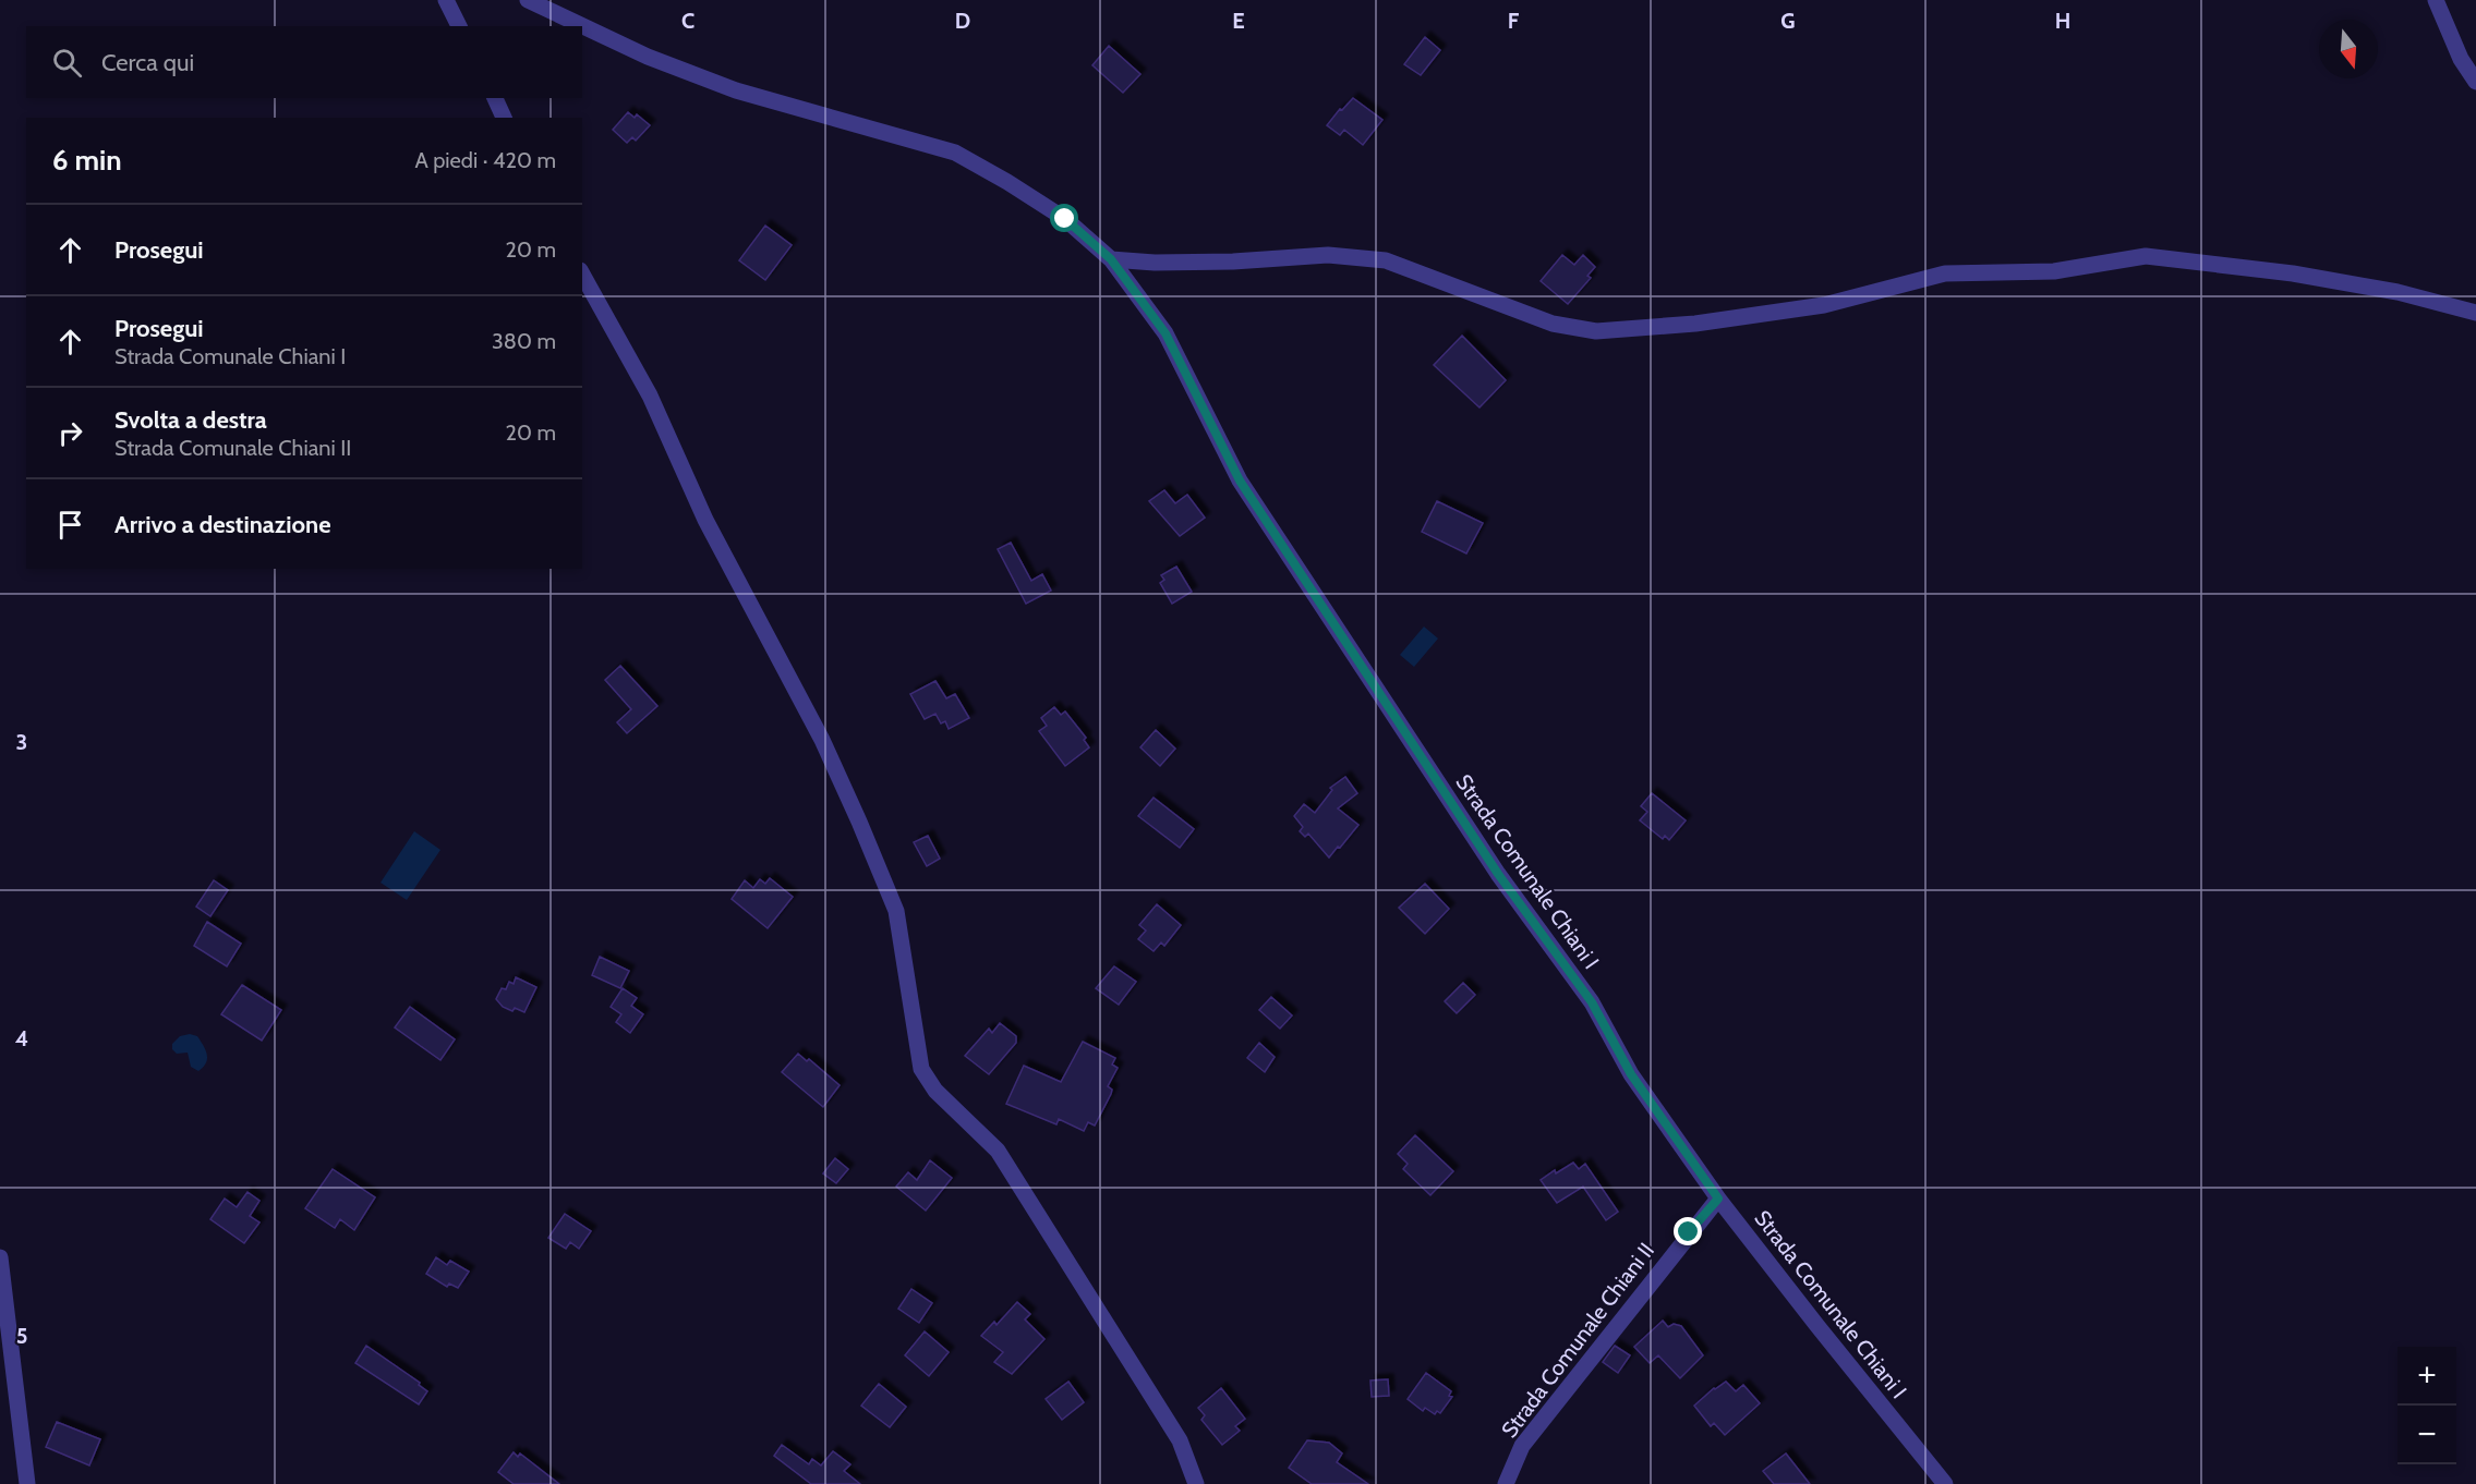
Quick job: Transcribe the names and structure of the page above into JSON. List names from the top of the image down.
{
  "streets": {
    "street": ["Strada Comunale Chiani I", "Strada Comunale Chiani II"]
  },
  "crossings": [
    ["Strada Comunale Chiani I", "Strada Comunale Chiani II"]
  ],
  "north": "bottom",
  "page": {
    "search": "Cerca qui",
    "heading": ["6 min", "A piedi · 420 m"],
    "list": [
      ["Prosegui", "20 m"],
      ["Prosegui", "Strada Comunale Chiani I", "380 m"],
      ["Svolta a destra", "Strada Comunale Chiani II", "20 m"],
      "Arrivo a destinazione"
    ],
    "map_buttons": ["+", "−"]
  },
  "grid": {
    "columns": [
      "C",
      "D",
      "E",
      "F",
      "G",
      "H"
    ],
    "rows": ["3", "4", "5"]
  }
}
